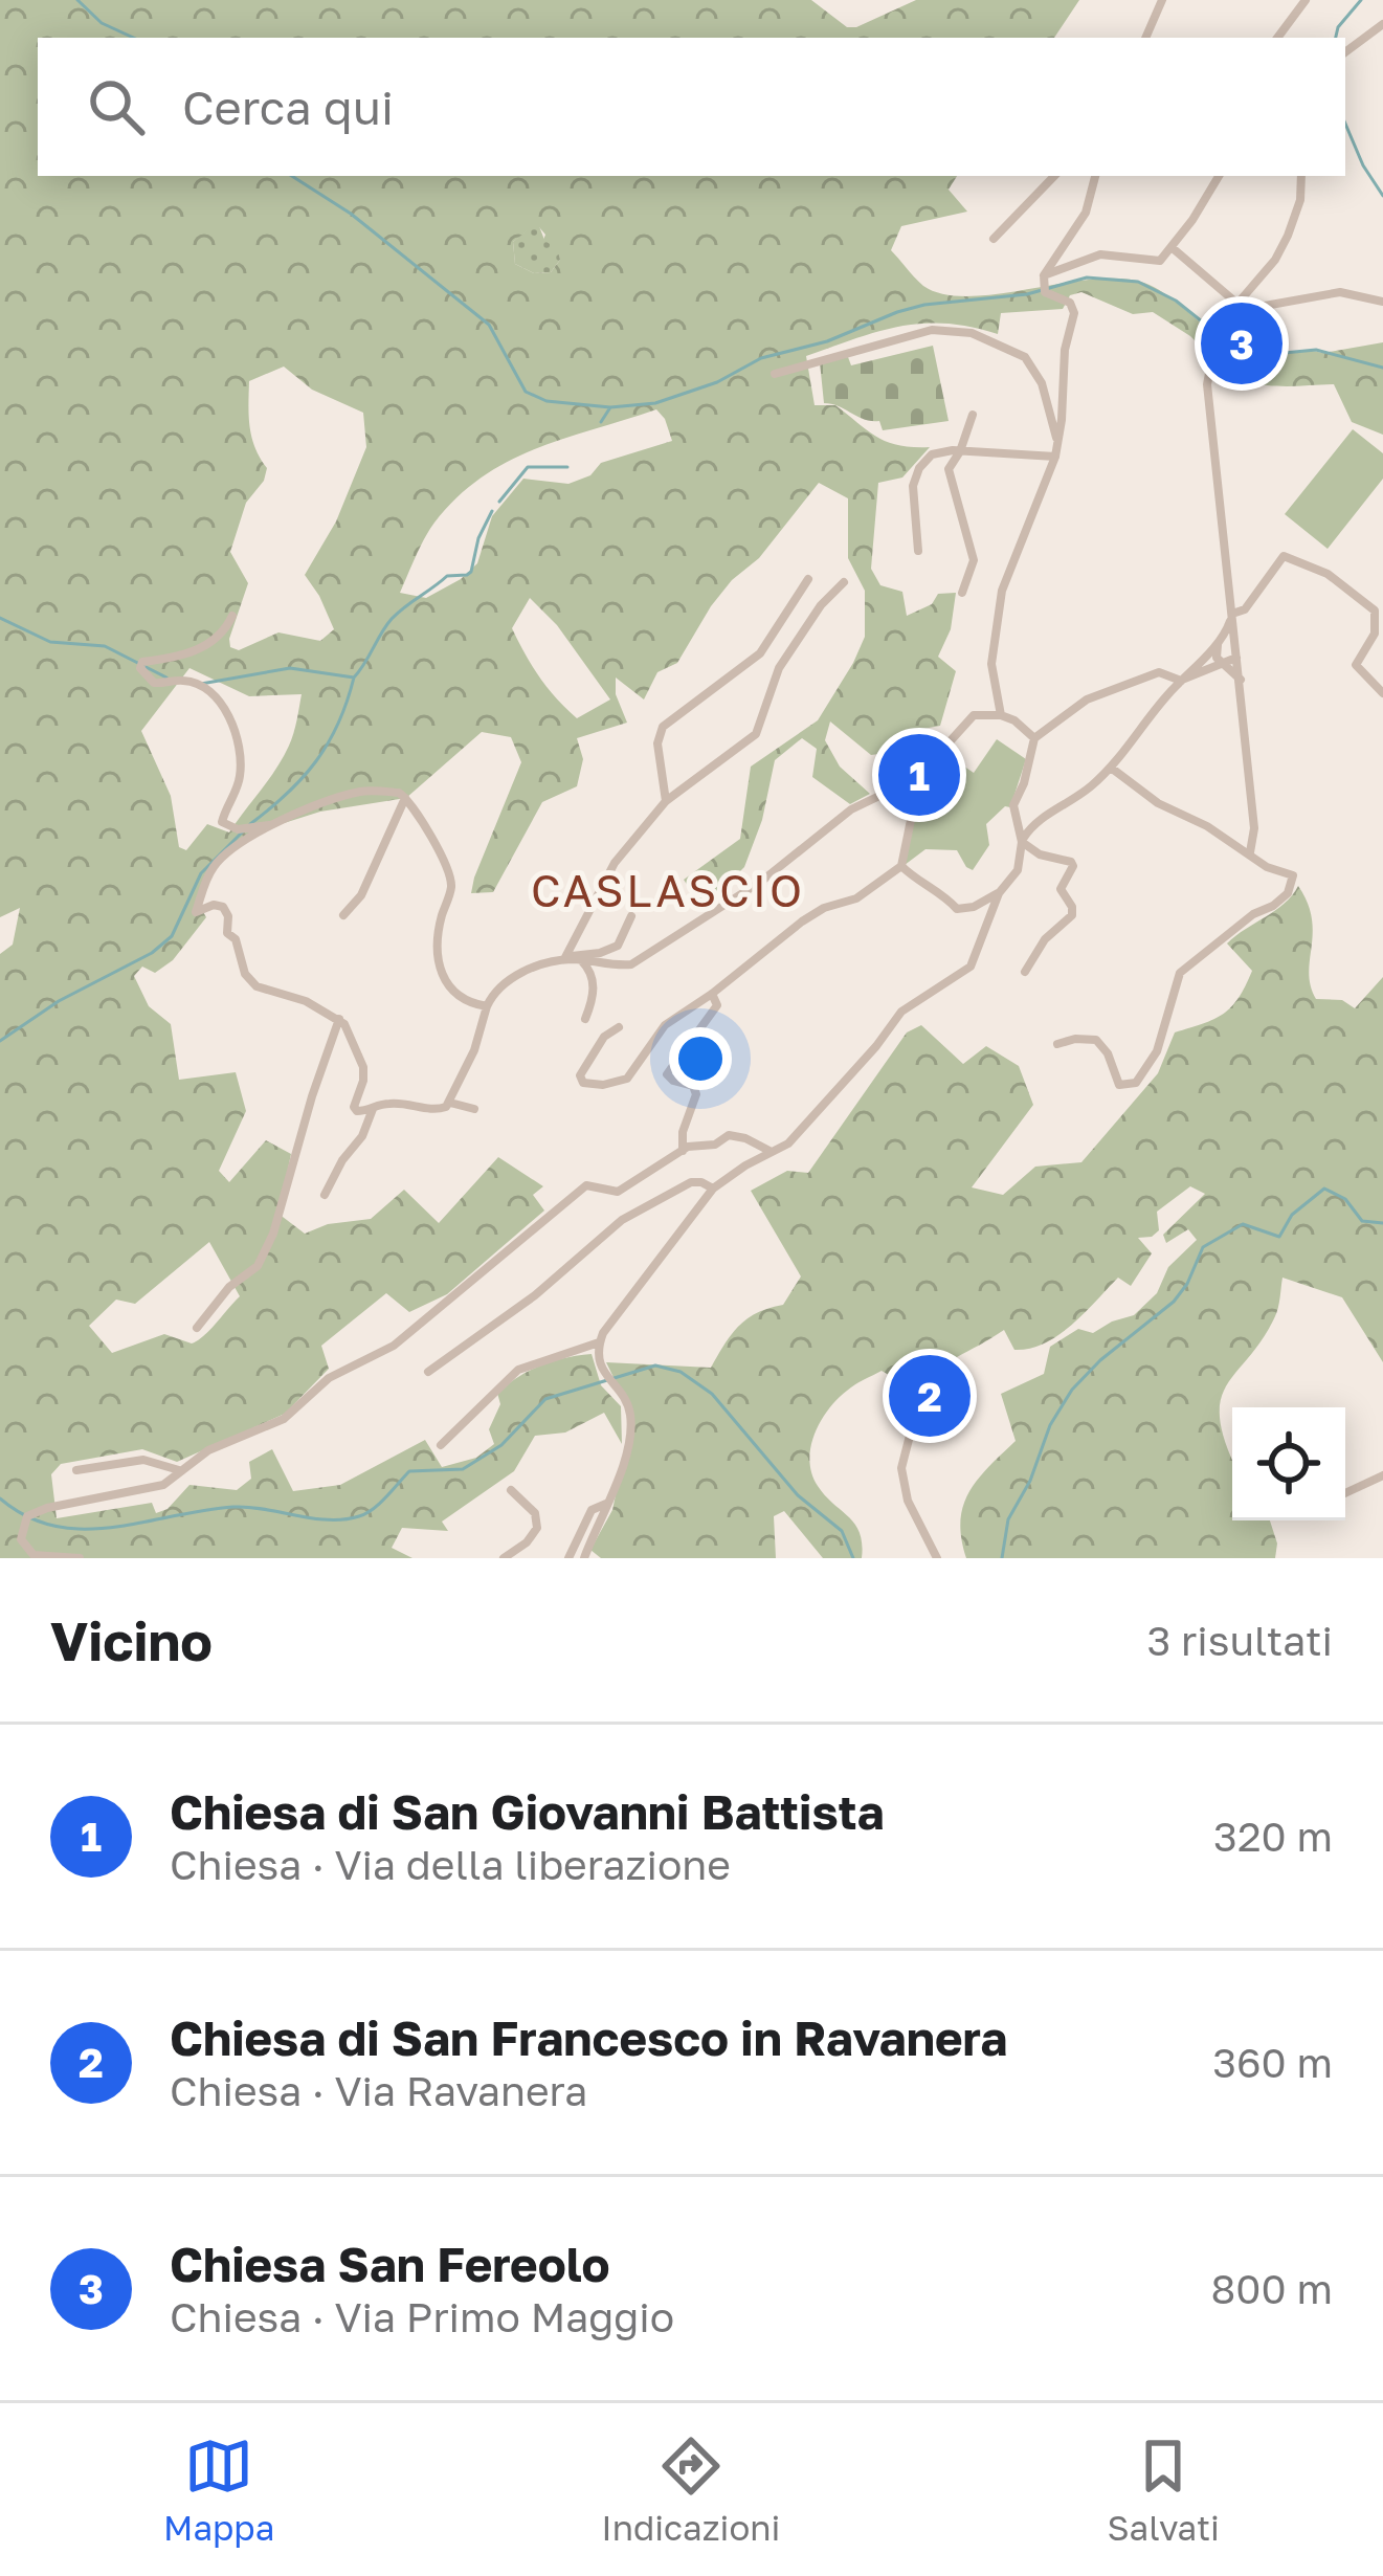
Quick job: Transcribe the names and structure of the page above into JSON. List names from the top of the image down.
{
  "districts": ["CASLASCIO"],
  "page": {
    "search": "Cerca qui",
    "pins": ["3", "1", "2"],
    "heading": ["Vicino", "3 risultati"],
    "list": [
      {
        "mark": "1",
        "name": "Chiesa di San Giovanni Battista",
        "note": "Chiesa · Via della liberazione",
        "value": "320 m"
      },
      {
        "mark": "2",
        "name": "Chiesa di San Francesco in Ravanera",
        "note": "Chiesa · Via Ravanera",
        "value": "360 m"
      },
      {
        "mark": "3",
        "name": "Chiesa San Fereolo",
        "note": "Chiesa · Via Primo Maggio",
        "value": "800 m"
      }
    ],
    "nav": ["Mappa", "Indicazioni", "Salvati"]
  }
}
